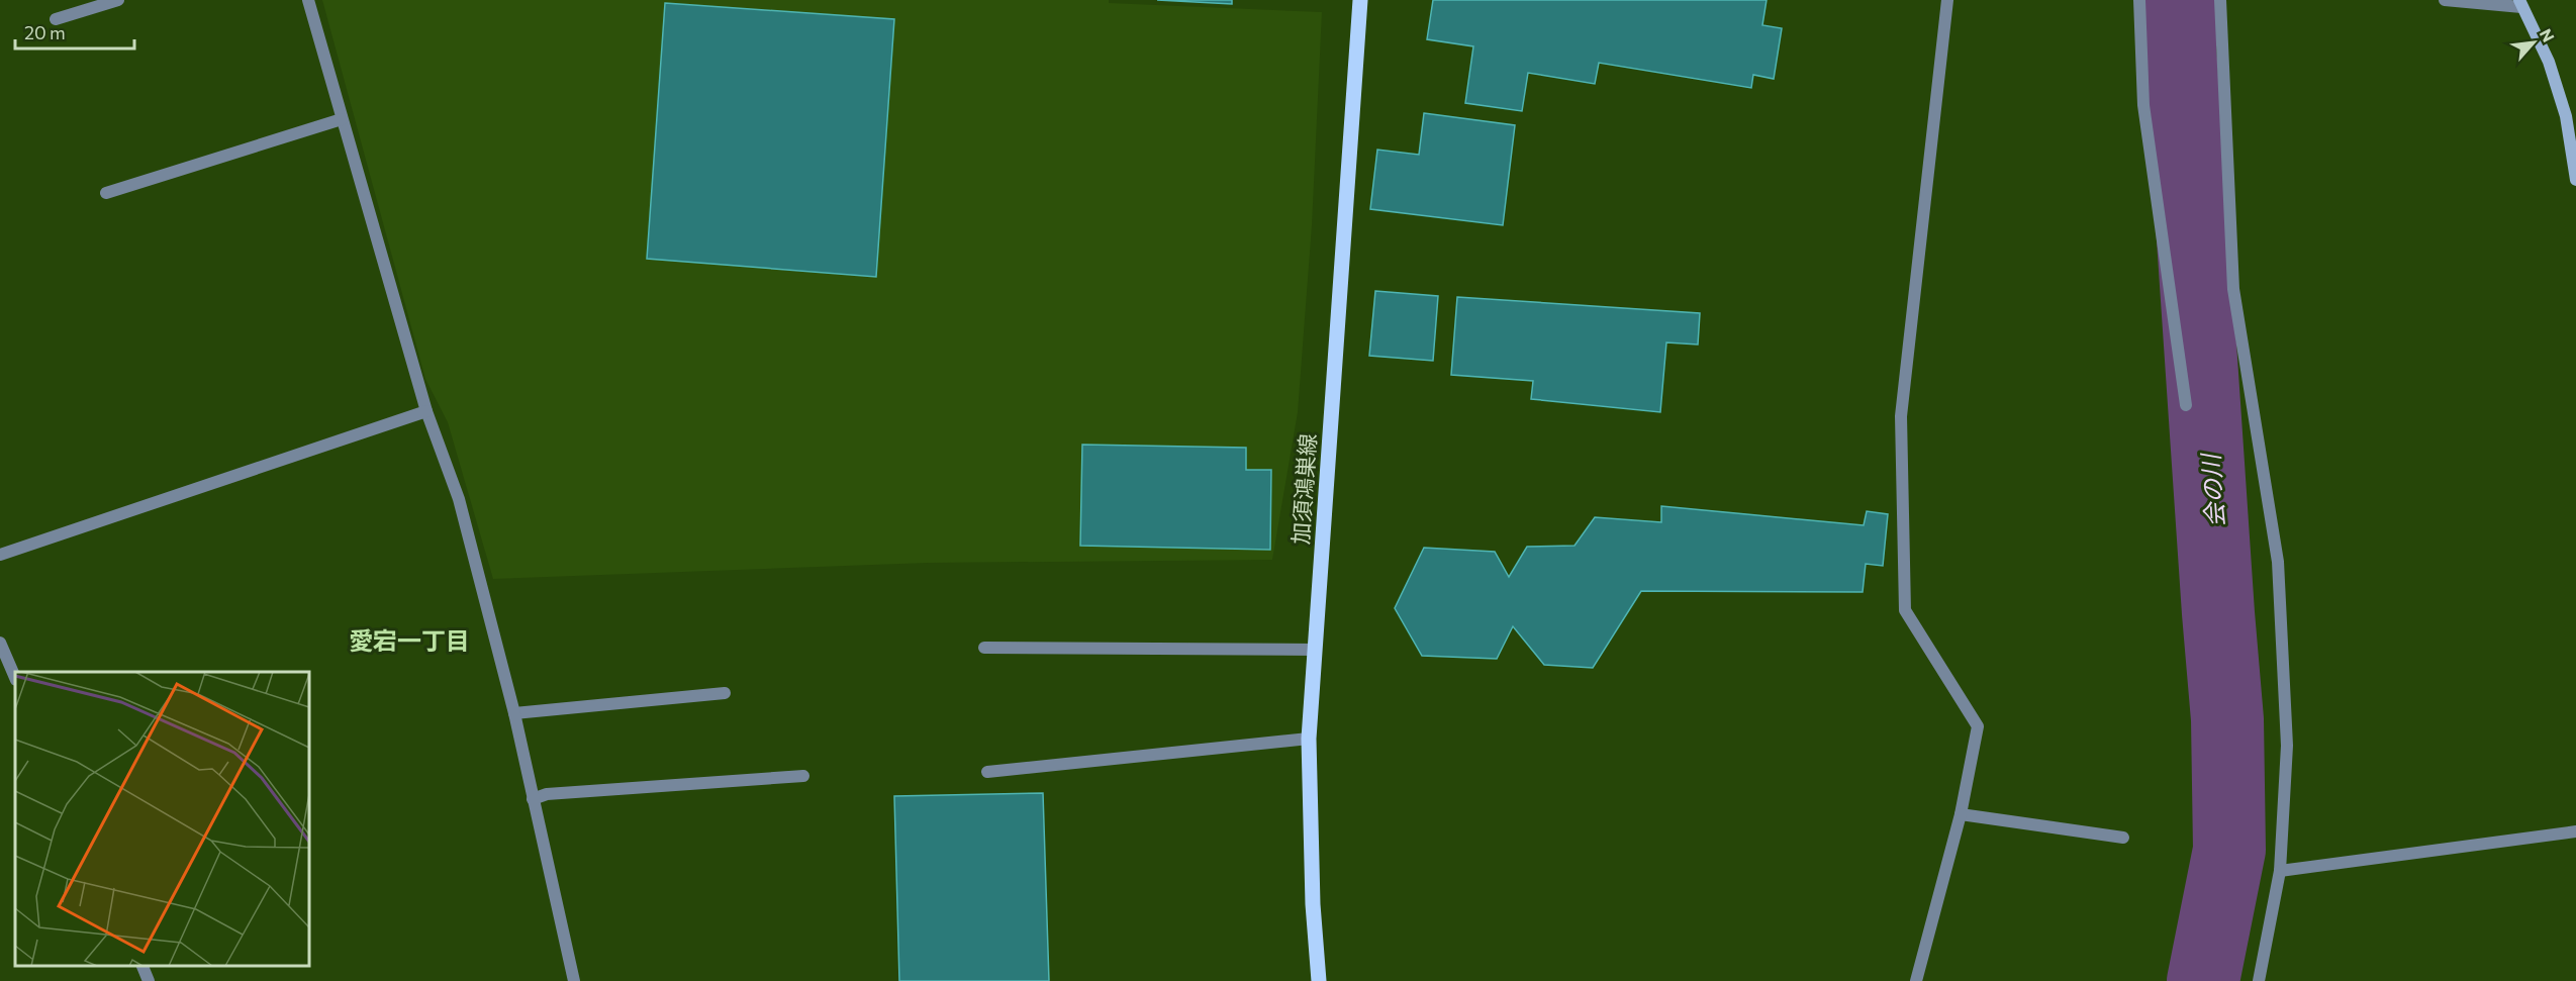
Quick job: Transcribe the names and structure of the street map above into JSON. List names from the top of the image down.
{
  "streets": {
    "main road": ["加須鴻巣線"]
  },
  "districts": ["愛宕一丁目"],
  "water": ["会の川"],
  "scale_bar": "20 m",
  "north": "top right"
}
